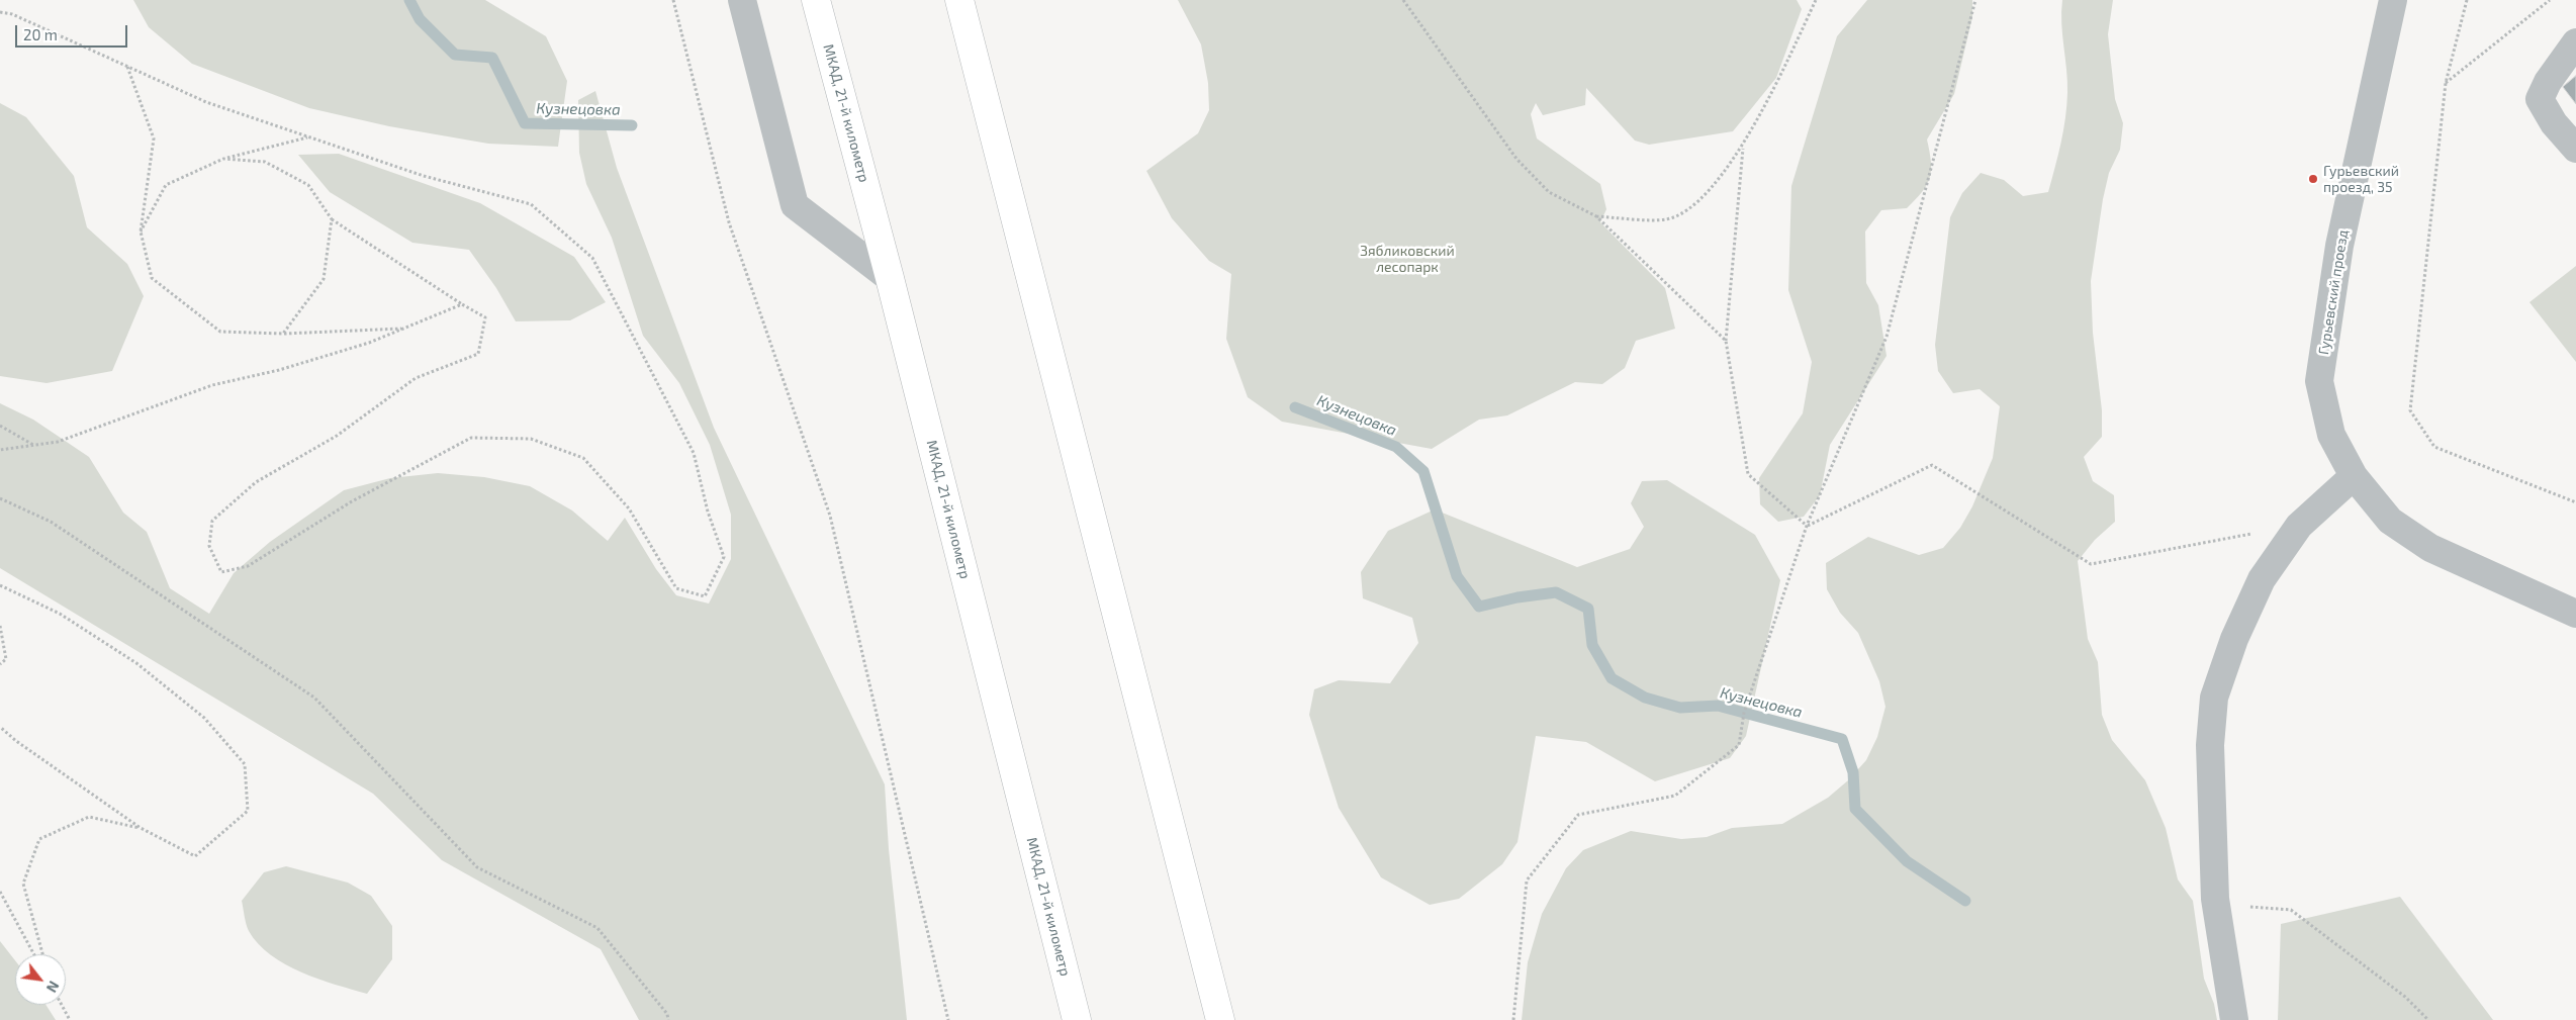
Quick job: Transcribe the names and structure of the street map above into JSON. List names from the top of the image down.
{
  "streets": {
    "highway": ["МКАД, 21-й километр"],
    "street": ["Гурьевский проезд"]
  },
  "water": ["Кузнецовка"],
  "parks": ["Зябликовский лесопарк"],
  "places": ["Гурьевский проезд, 35"],
  "scale_bar": "20 m",
  "north": "bottom right"
}
